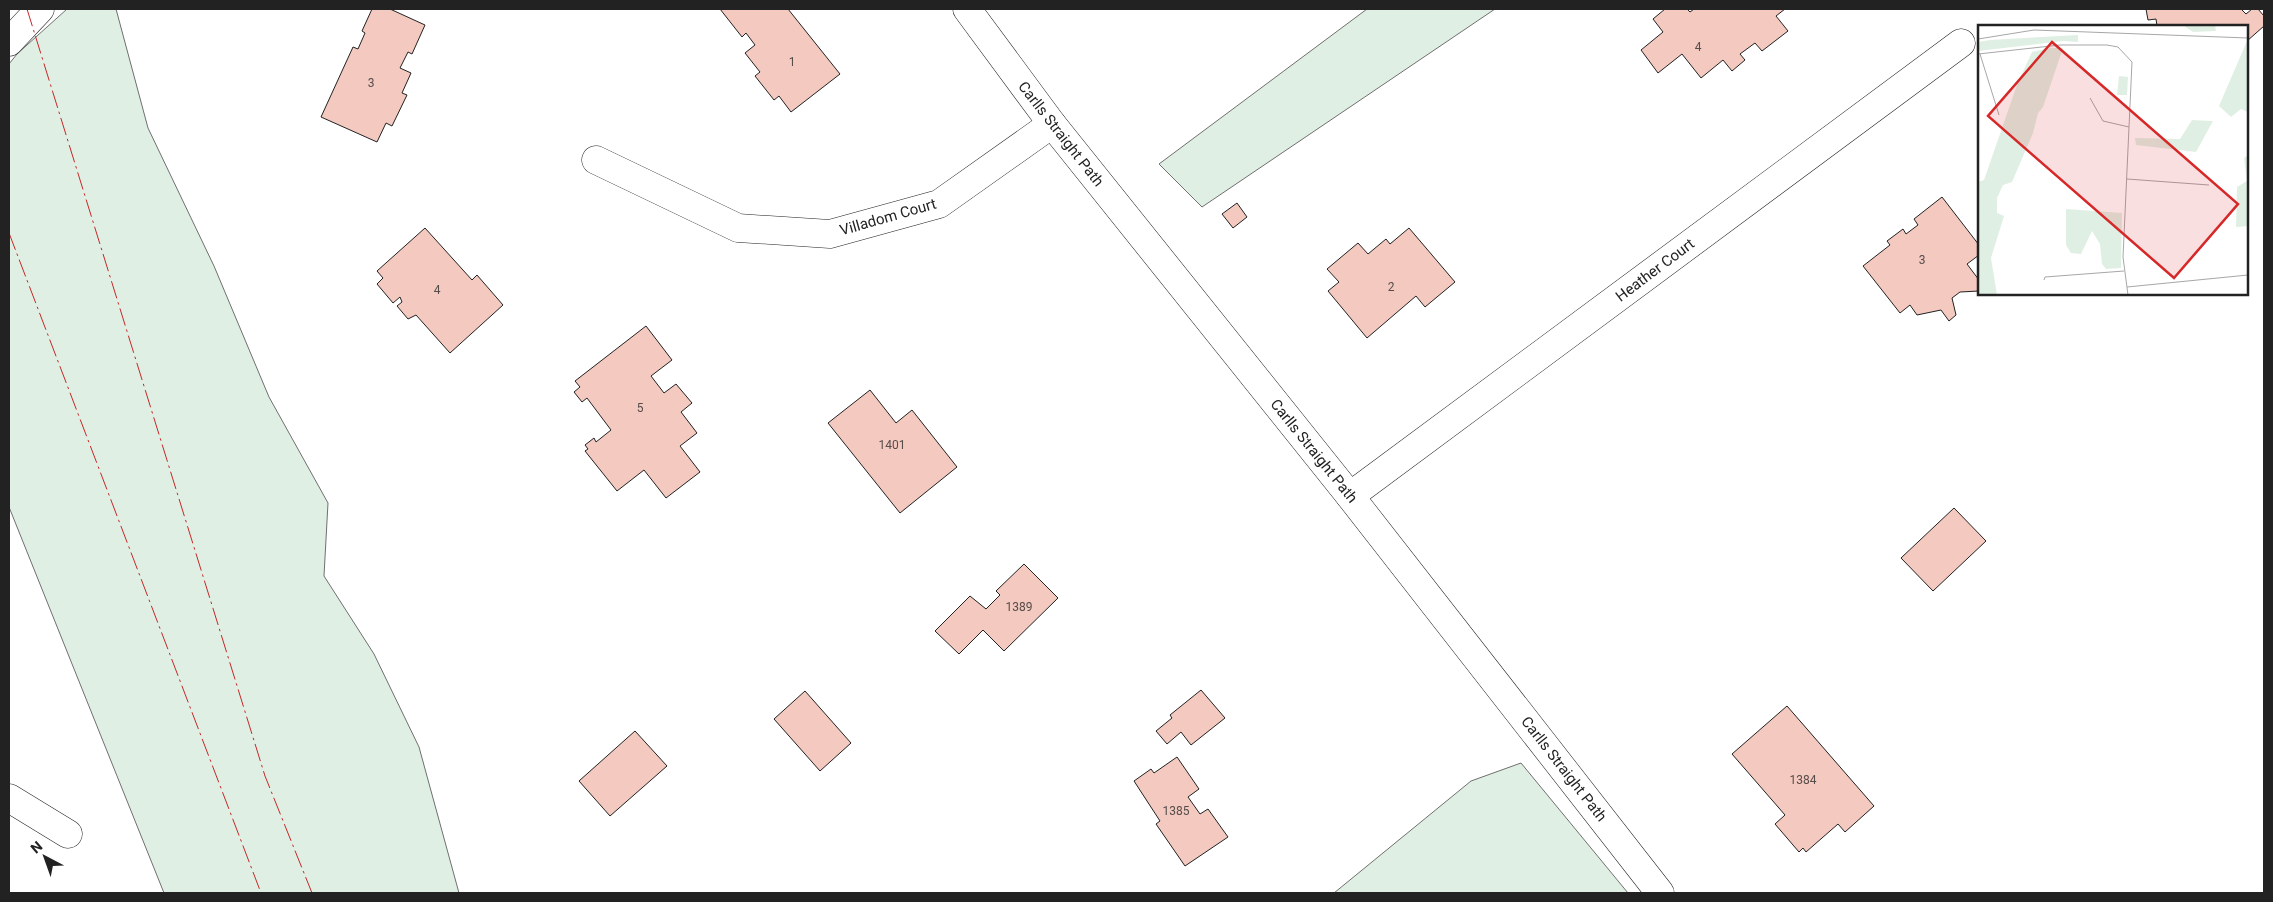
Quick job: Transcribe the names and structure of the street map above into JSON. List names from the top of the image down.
{
  "streets": {
    "street": ["Carlls Straight Path", "Villadom Court", "Heather Court"]
  },
  "crossings": [
    ["Carlls Straight Path", "Villadom Court"],
    ["Carlls Straight Path", "Heather Court"]
  ],
  "house_numbers": [
    "4",
    "1",
    "3",
    "3",
    "2",
    "4",
    "5",
    "1401",
    "1389",
    "1384",
    "1385"
  ],
  "north": "top left"
}
